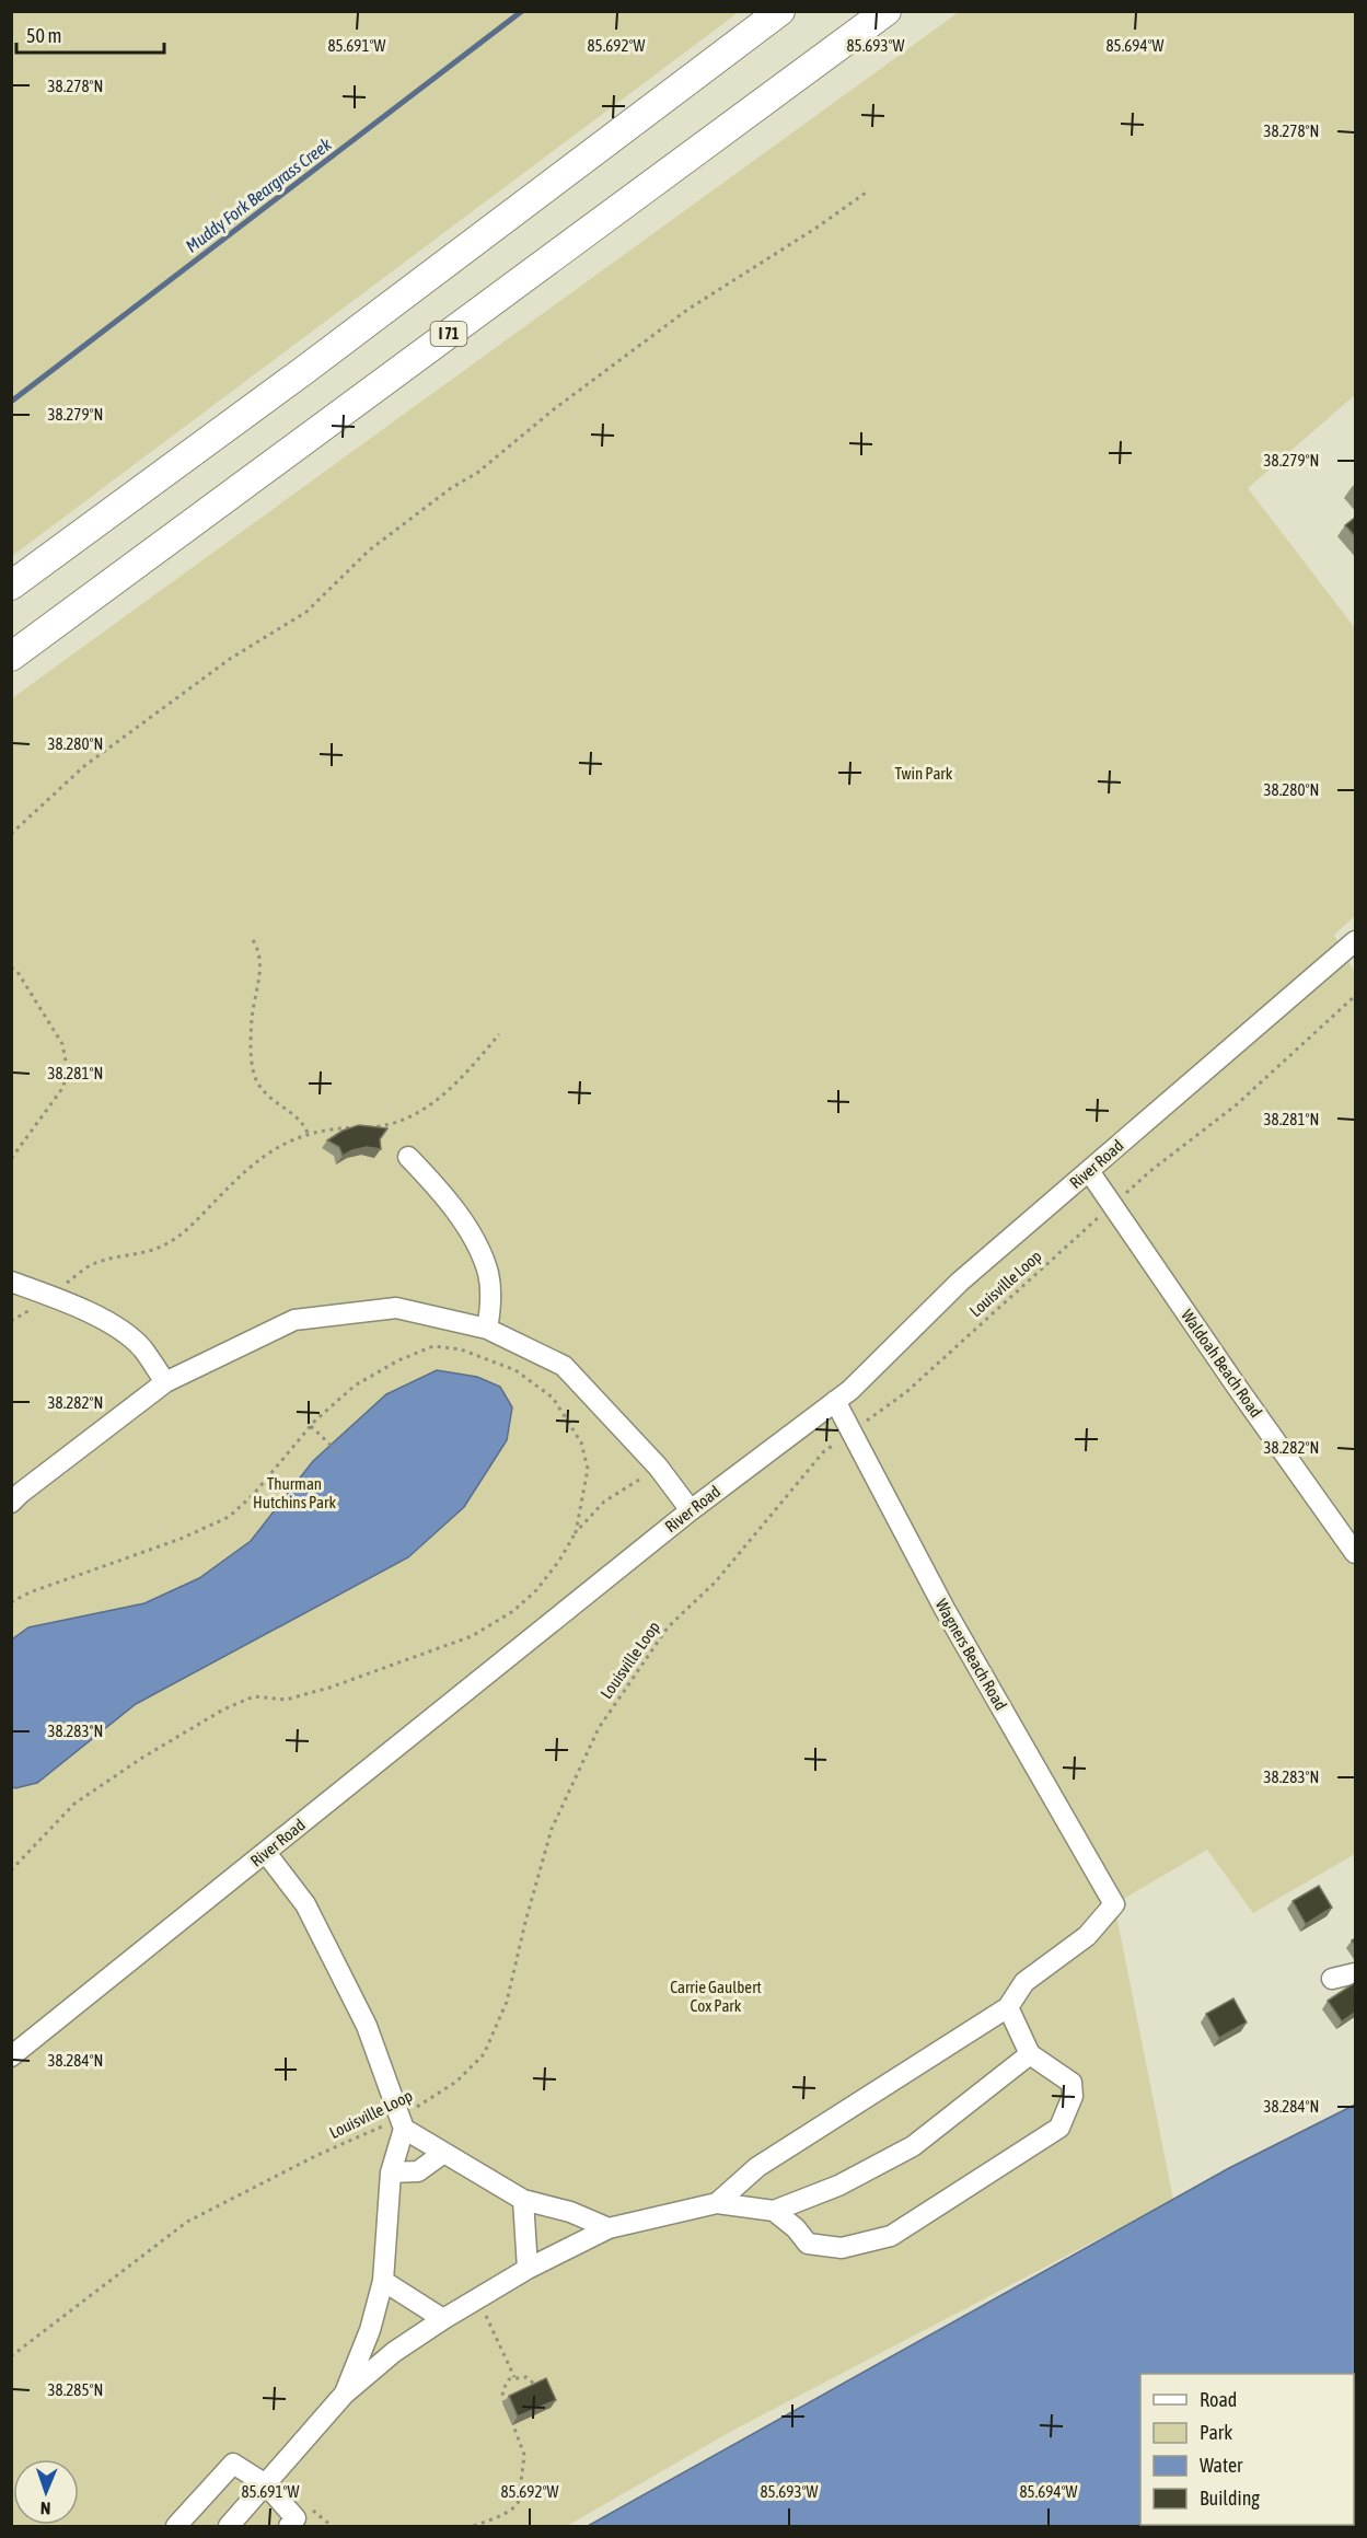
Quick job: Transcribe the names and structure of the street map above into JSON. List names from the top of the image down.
{
  "streets": {
    "highway": ["I 71"],
    "street": ["River Road", "Waldoah Beach Road", "Wagners Beach Road"],
    "path": ["Louisville Loop"]
  },
  "crossings": [
    ["River Road", "Waldoah Beach Road"],
    ["River Road", "Wagners Beach Road"],
    ["Louisville Loop", "Waldoah Beach Road"],
    ["Louisville Loop", "Wagners Beach Road"]
  ],
  "water": ["Muddy Fork Beargrass Creek"],
  "parks": ["Twin Park", "Thurman Hutchins Park", "Carrie Gaulbert Cox Park"],
  "legend": [
    "Road",
    "Park",
    "Water",
    "Building"
  ],
  "scale_bar": "50 m",
  "north": "bottom",
  "coordinates": [
    "85.691°W",
    "85.692°W",
    "85.693°W",
    "85.694°W",
    "38.278°N",
    "38.279°N",
    "38.280°N",
    "38.281°N",
    "38.282°N",
    "38.283°N",
    "38.284°N",
    "38.285°N"
  ]
}
